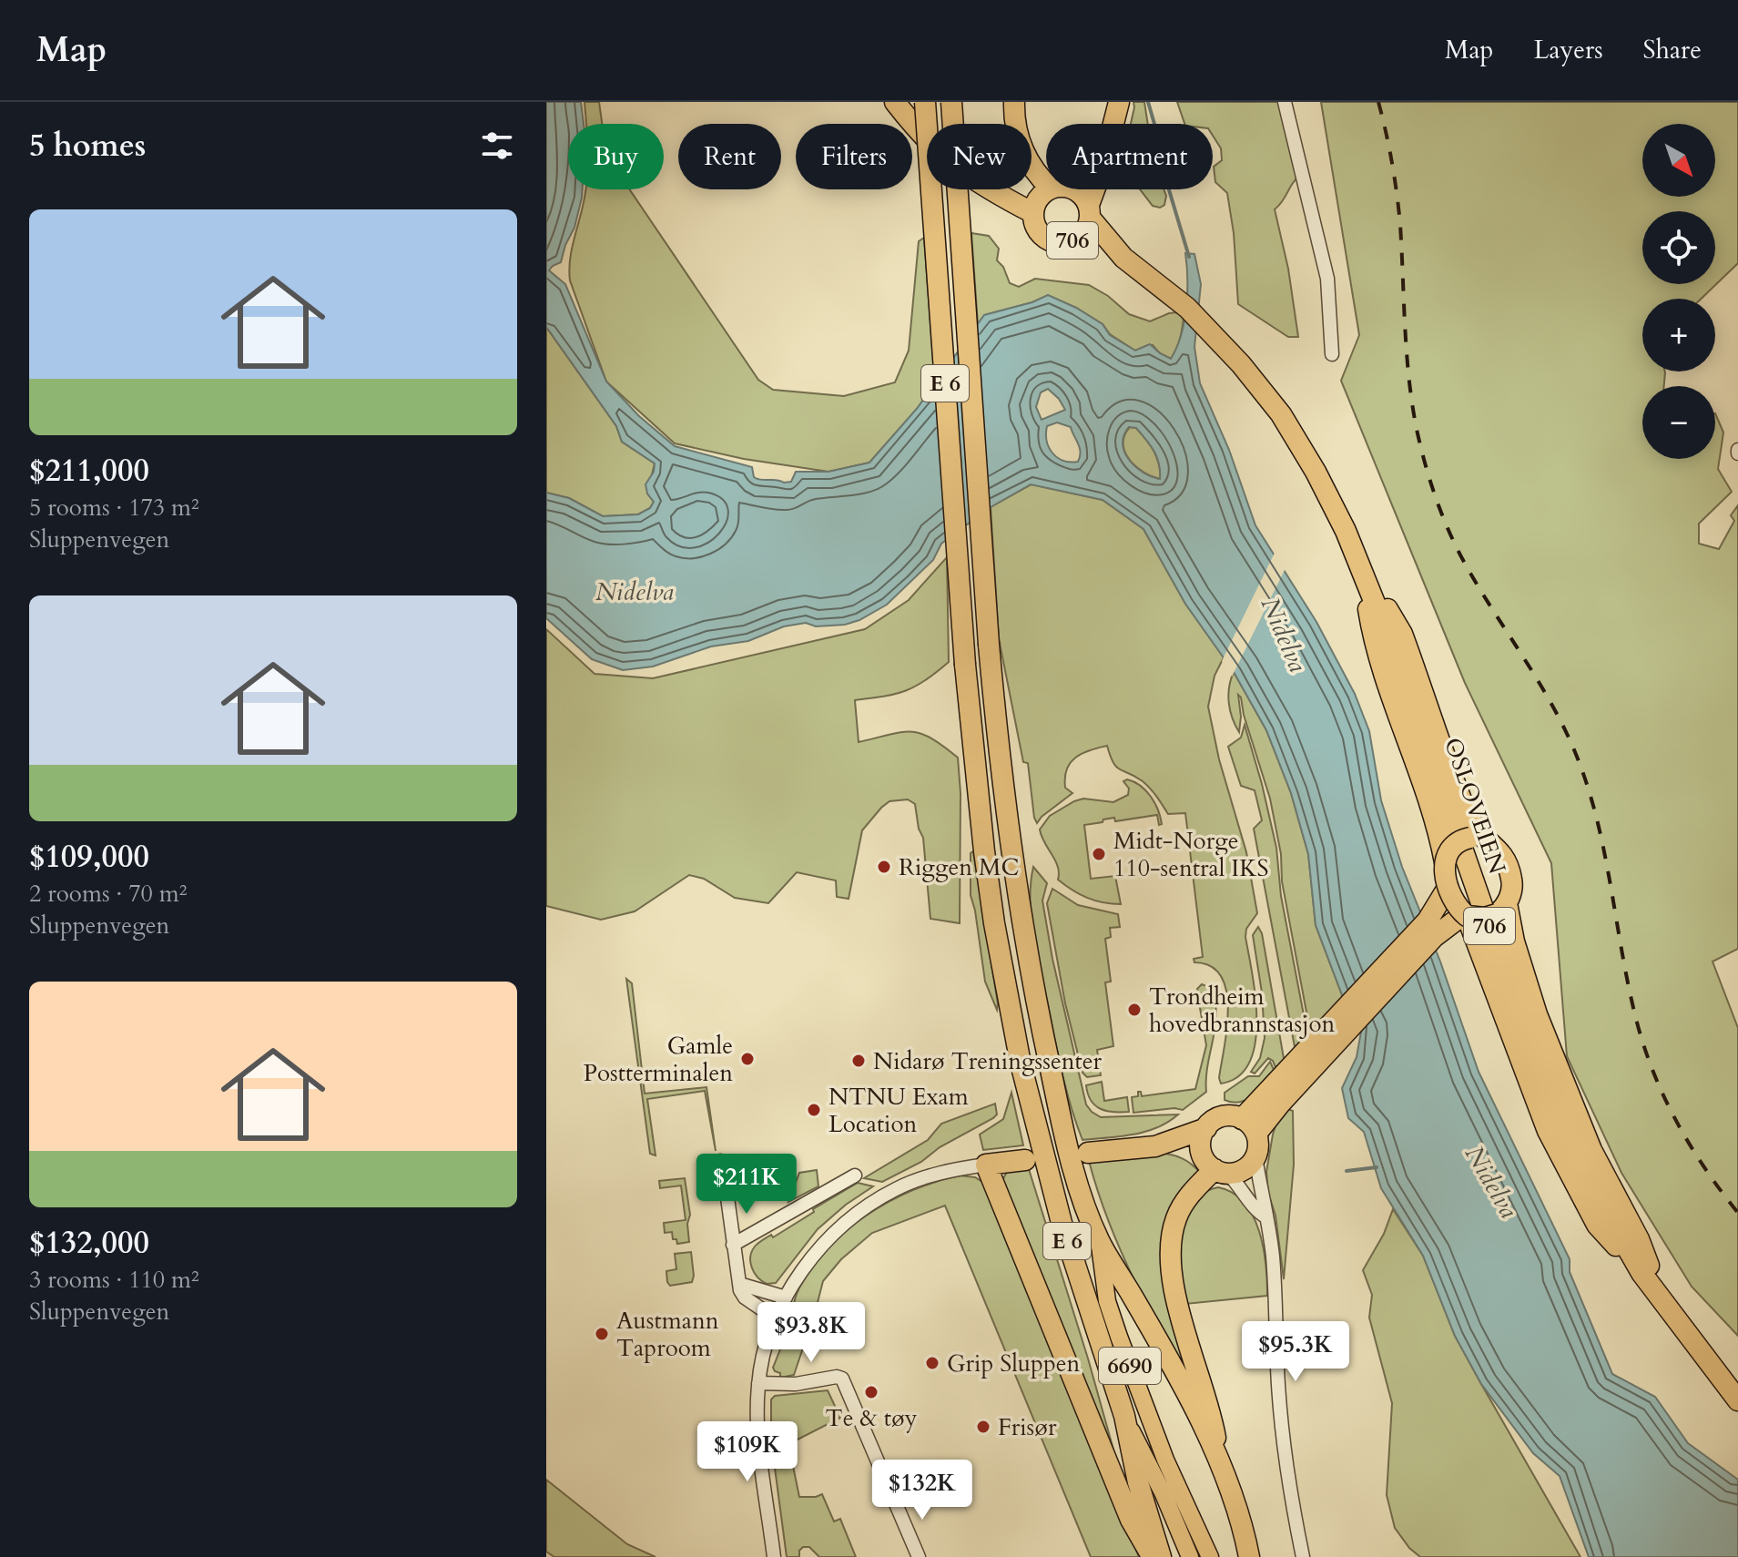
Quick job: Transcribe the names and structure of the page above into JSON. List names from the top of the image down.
{
  "streets": {
    "highway": ["706", "E 6", "OSLOVEIEN"],
    "main road": ["6690"]
  },
  "crossings": [
    ["706", "E 6"],
    ["706", "OSLOVEIEN"],
    ["E 6", "6690"]
  ],
  "water": ["Nidelva"],
  "places": [
    "Midt-Norge 110-sentral IKS",
    "Riggen MC",
    "Trondheim hovedbrannstasjon",
    "Gamle Postterminalen",
    "Nidarø Treningssenter",
    "NTNU Exam Location",
    "Austmann Taproom",
    "Grip Sluppen",
    "Te & tøy",
    "Frisør"
  ],
  "north": "bottom right",
  "page": {
    "header": "Map",
    "nav": ["Map", "Layers", "Share"],
    "heading": "5 homes",
    "map_buttons": ["+", "−"],
    "chip": [
      "Buy",
      "Rent",
      "Filters",
      "New",
      "Apartment"
    ],
    "list": [
      {
        "name": "$211,000",
        "note": "5 rooms · 173 m² · Sluppenvegen"
      },
      {
        "name": "$109,000",
        "note": "2 rooms · 70 m² · Sluppenvegen"
      },
      {
        "name": "$132,000",
        "note": "3 rooms · 110 m² · Sluppenvegen"
      }
    ],
    "price": [
      "$211K",
      "$93.8K",
      "$95.3K",
      "$109K",
      "$132K"
    ]
  }
}
